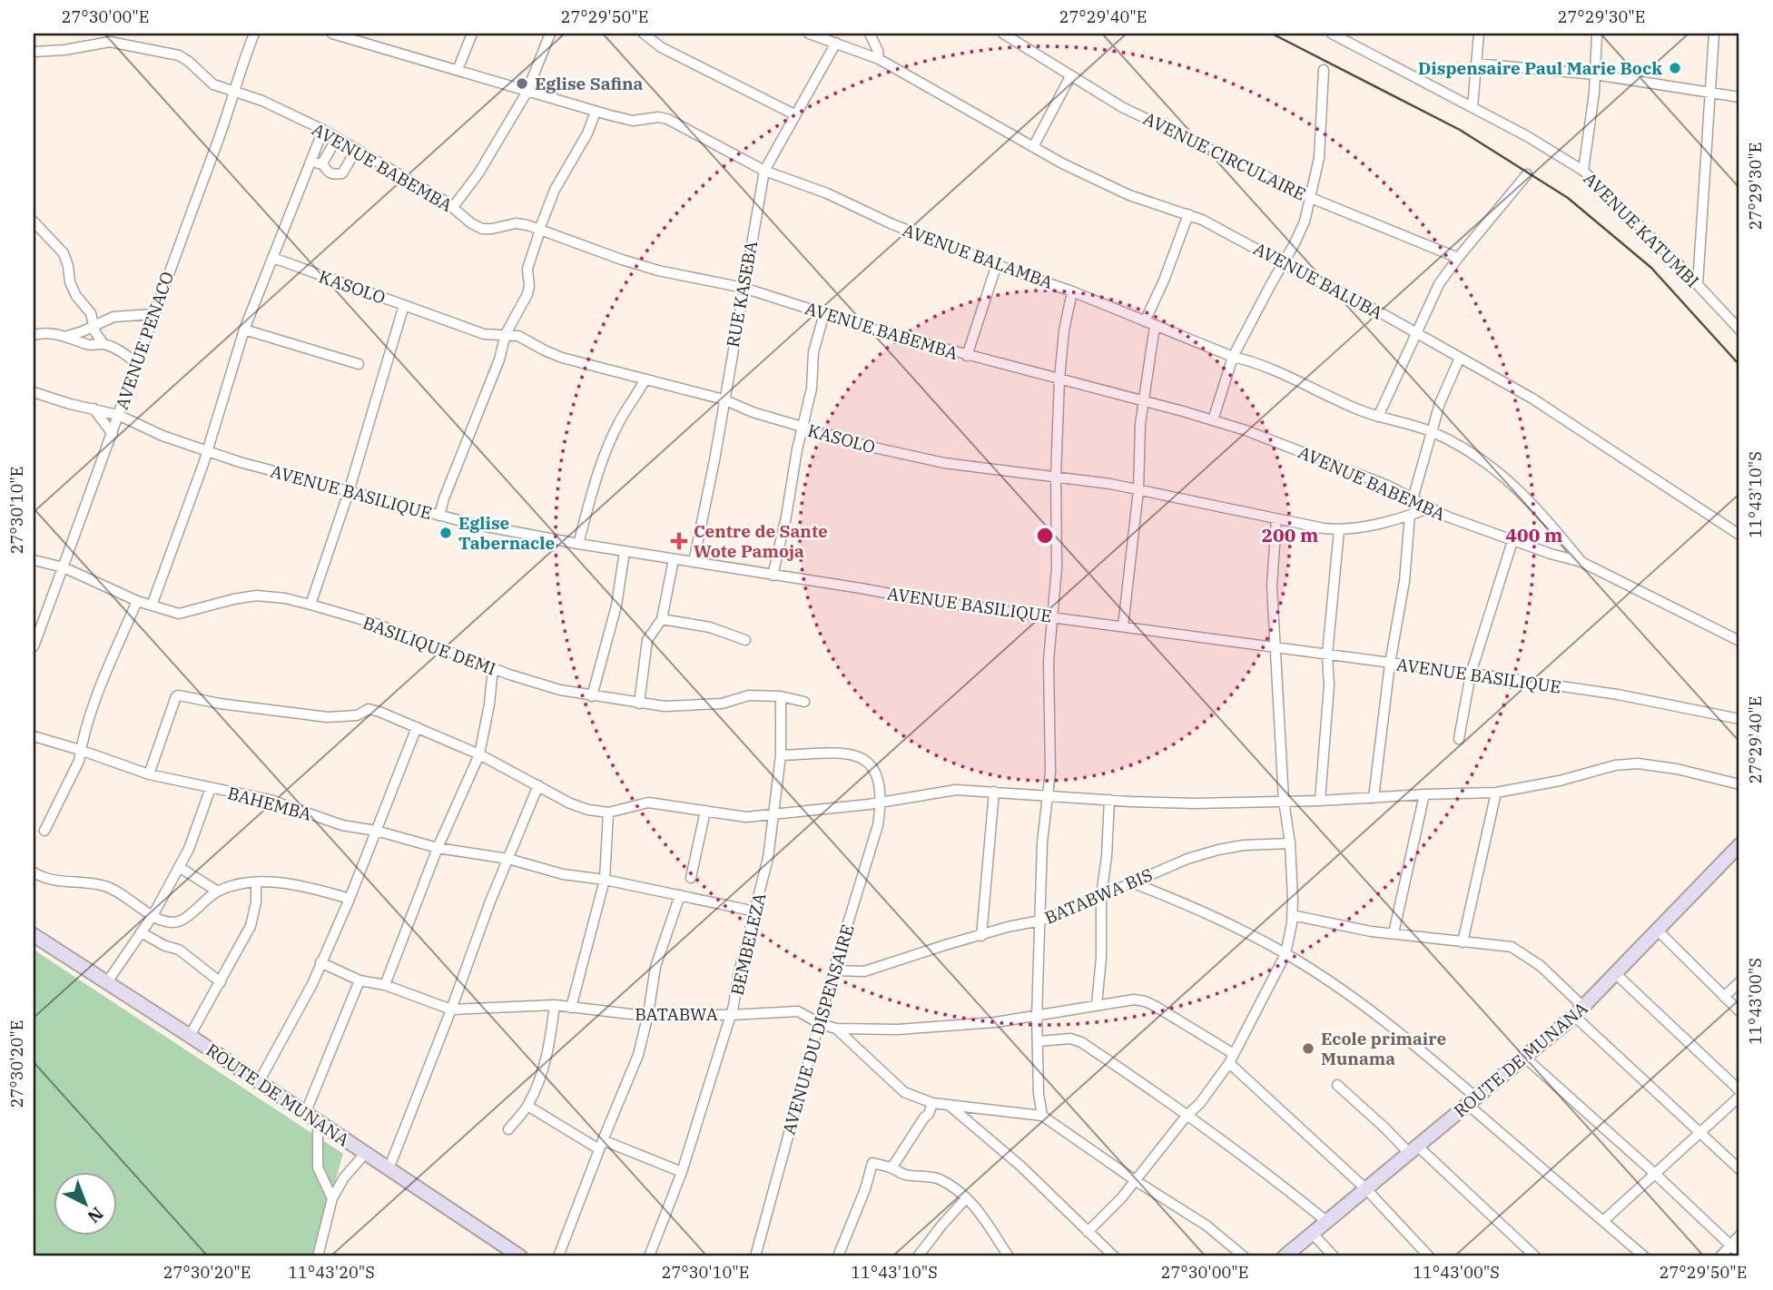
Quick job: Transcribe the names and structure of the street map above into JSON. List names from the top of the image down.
{
  "streets": {
    "main road": ["ROUTE DE MUNANA"],
    "street": [
      "AVENUE CIRCULAIRE",
      "AVENUE BABEMBA",
      "AVENUE KATUMBI",
      "AVENUE BALAMBA",
      "AVENUE BALUBA",
      "KASOLO",
      "RUE KASEBA",
      "AVENUE PENACO",
      "AVENUE BASILIQUE",
      "BASILIQUE DEMI",
      "BAHEMBA",
      "BATABWA BIS",
      "BEMBELEZA",
      "BATABWA",
      "AVENUE DU DISPENSAIRE"
    ]
  },
  "crossings": [
    ["AVENUE BABEMBA", "AVENUE BALAMBA"],
    ["AVENUE BABEMBA", "KASOLO"],
    ["AVENUE BABEMBA", "RUE KASEBA"],
    ["AVENUE BABEMBA", "AVENUE PENACO"],
    ["AVENUE BALAMBA", "RUE KASEBA"],
    ["AVENUE BALUBA", "RUE KASEBA"],
    ["KASOLO", "RUE KASEBA"],
    ["RUE KASEBA", "AVENUE BASILIQUE"],
    ["AVENUE PENACO", "AVENUE BASILIQUE"],
    ["AVENUE PENACO", "BASILIQUE DEMI"],
    ["BASILIQUE DEMI", "BEMBELEZA"],
    ["BAHEMBA", "BEMBELEZA"],
    ["BATABWA BIS", "AVENUE DU DISPENSAIRE"],
    ["BEMBELEZA", "BATABWA"],
    ["BATABWA", "AVENUE DU DISPENSAIRE"],
    ["BATABWA", "ROUTE DE MUNANA"]
  ],
  "places": {
    "other": [
      "Dispensaire Paul Marie Bock",
      "Eglise Safina",
      "Eglise Tabernacle",
      "Ecole primaire Munama"
    ],
    "health": ["Centre de Sante Wote Pamoja"]
  },
  "north": "bottom right",
  "coordinates": [
    "27°30'00\"E",
    "27°29'50\"E",
    "27°29'40\"E",
    "27°29'30\"E",
    "11°43'10\"S",
    "27°30'10\"E",
    "11°43'00\"S",
    "27°30'20\"E",
    "11°43'20\"S"
  ],
  "rings": ["200 m", "400 m"]
}
